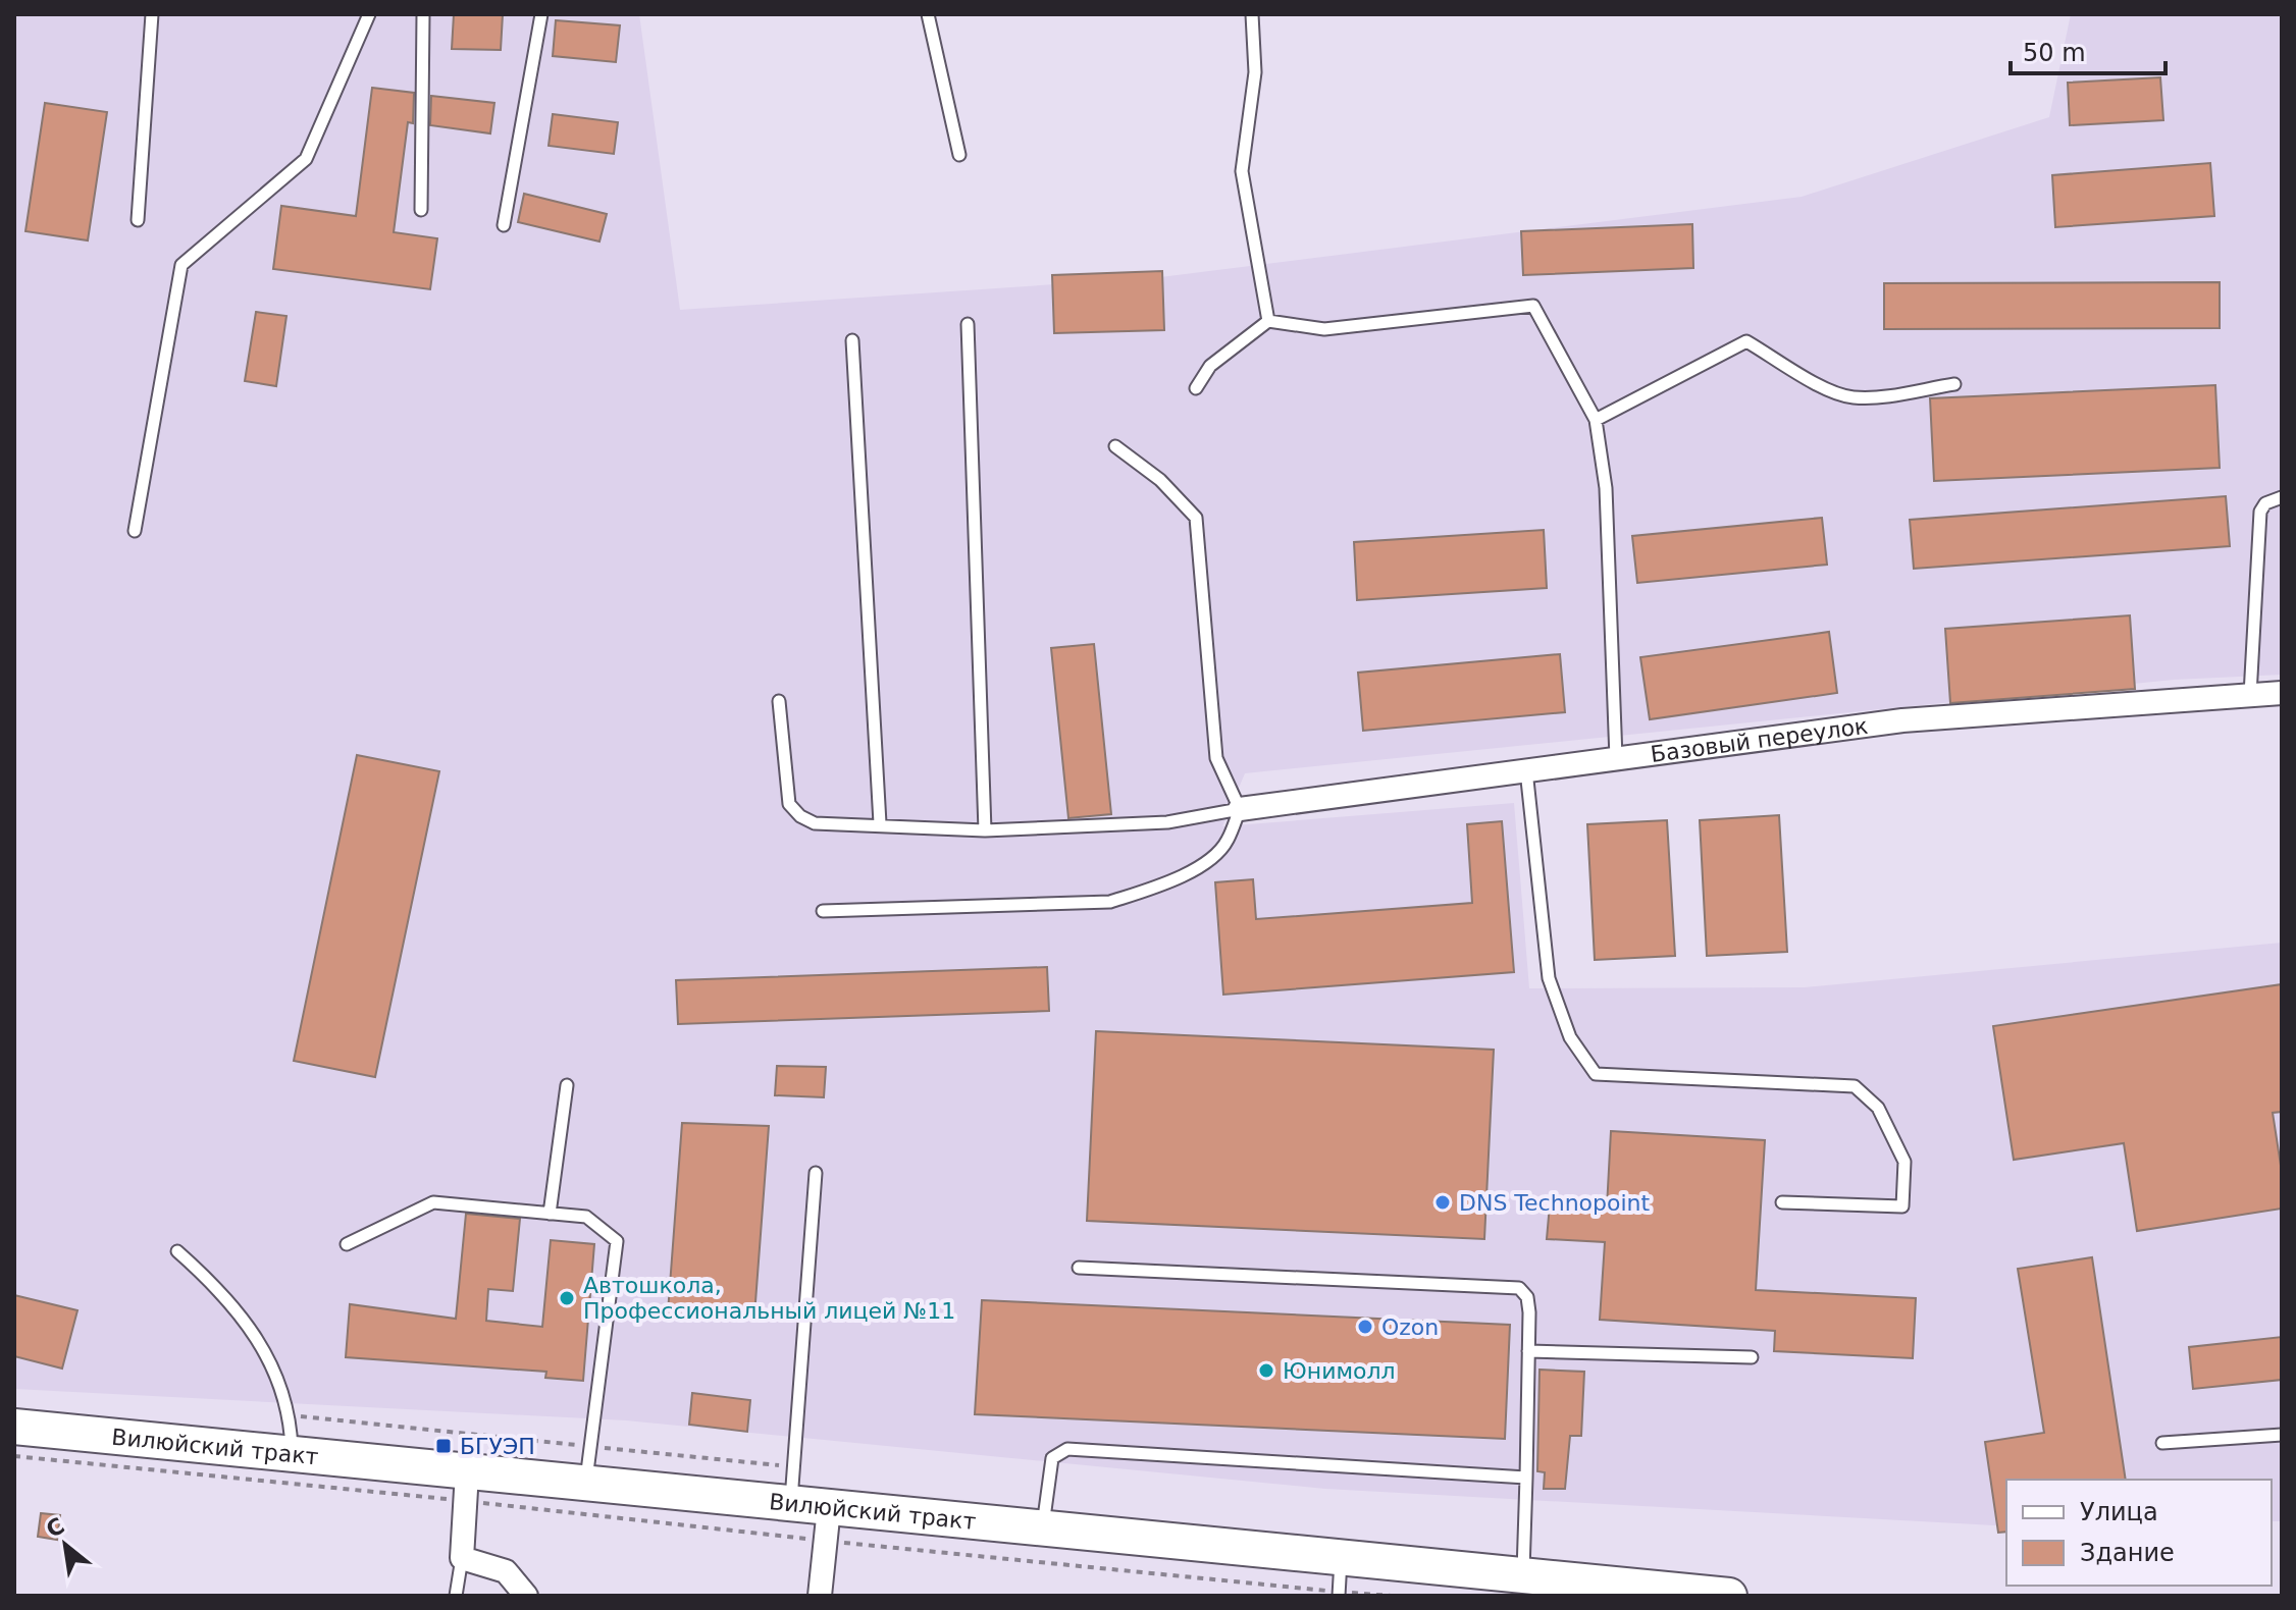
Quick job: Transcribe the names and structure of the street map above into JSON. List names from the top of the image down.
{
  "streets": {
    "main road": ["Вилюйский тракт"],
    "street": ["Базовый переулок"]
  },
  "places": {
    "other": [
      "DNS Technopoint",
      "Автошкола, Профессиональный лицей №11",
      "Ozon",
      "Юнимолл"
    ],
    "transit": ["БГУЭП"]
  },
  "legend": ["Улица", "Здание"],
  "scale_bar": "50 m",
  "north": "top left"
}
